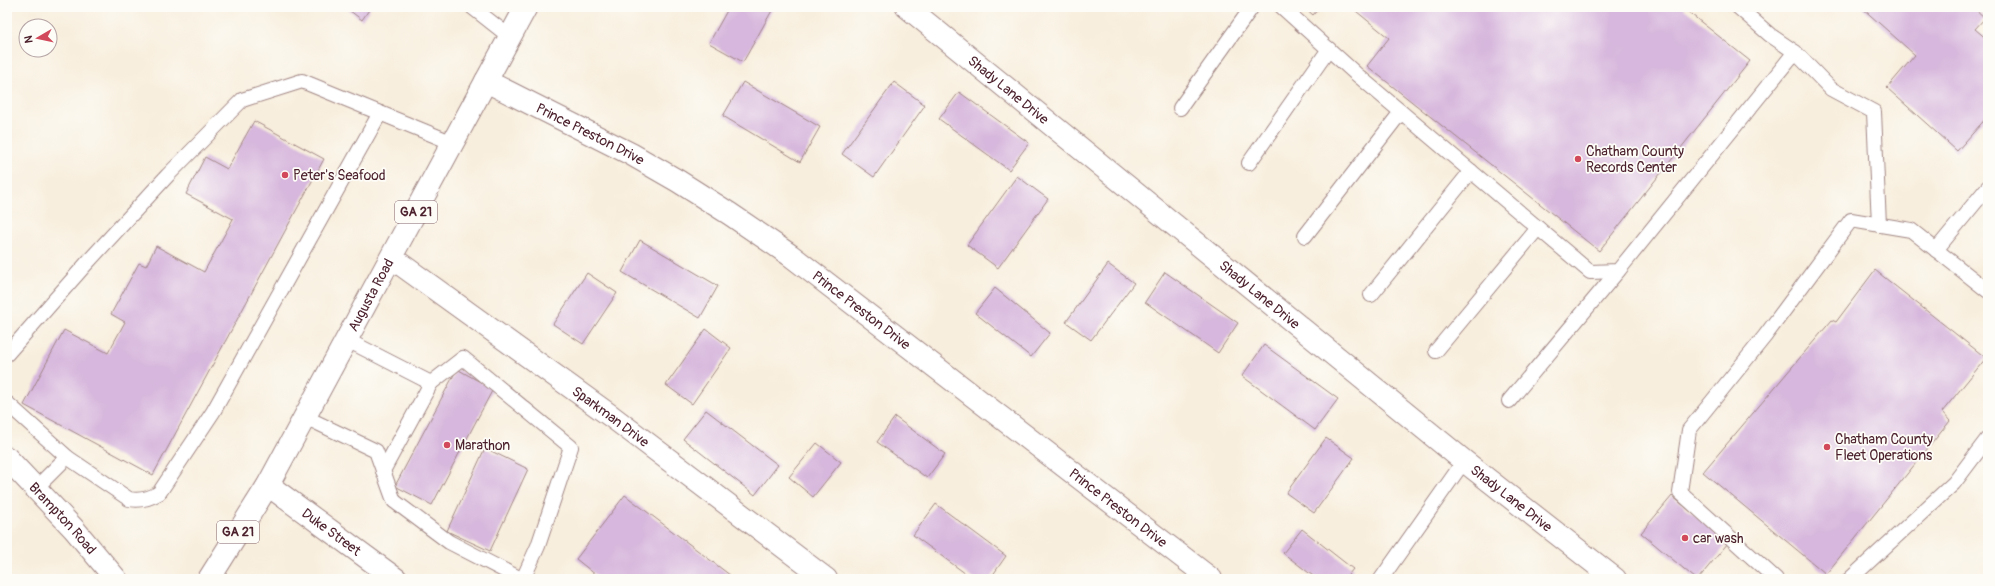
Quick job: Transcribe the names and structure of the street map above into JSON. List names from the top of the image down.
{
  "streets": {
    "main road": [
      "Shady Lane Drive",
      "Prince Preston Drive",
      "GA 21",
      "Augusta Road",
      "Sparkman Drive",
      "Brampton Road",
      "Duke Street"
    ]
  },
  "crossings": [
    ["Prince Preston Drive", "Augusta Road"],
    ["Augusta Road", "Sparkman Drive"],
    ["Augusta Road", "Duke Street"]
  ],
  "places": [
    "Chatham County Records Center",
    "Peter's Seafood",
    "Marathon",
    "Chatham County Fleet Operations",
    "car wash"
  ],
  "north": "left"
}
